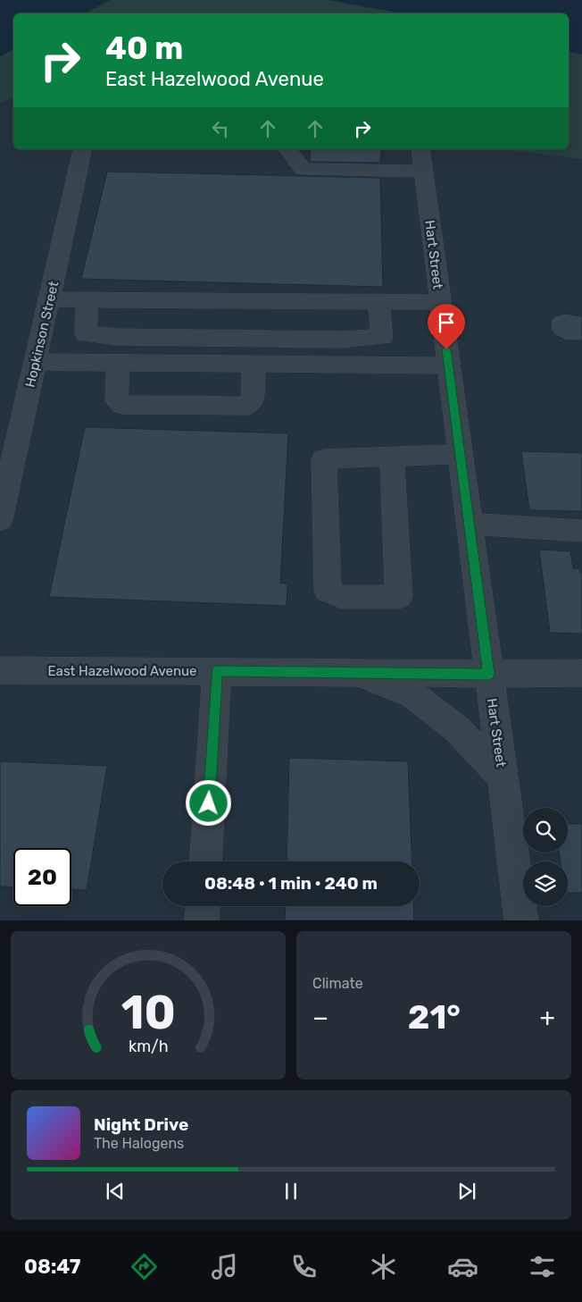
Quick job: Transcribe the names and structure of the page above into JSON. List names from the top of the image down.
{
  "streets": {
    "street": ["Hart Street", "Hopkinson Street", "East Hazelwood Avenue"]
  },
  "crossings": [
    ["Hart Street", "East Hazelwood Avenue"]
  ],
  "page": {
    "turn": ["40 m", "East Hazelwood Avenue"],
    "limit": "20",
    "trip": "08:48 · 1 min · 240 m",
    "tile": "Climate",
    "heat": ["−", "21°", "+"],
    "song": ["Night Drive", "The Halogens"],
    "tabs": "08:47",
    "gauge": ["10", "km/h"]
  }
}
